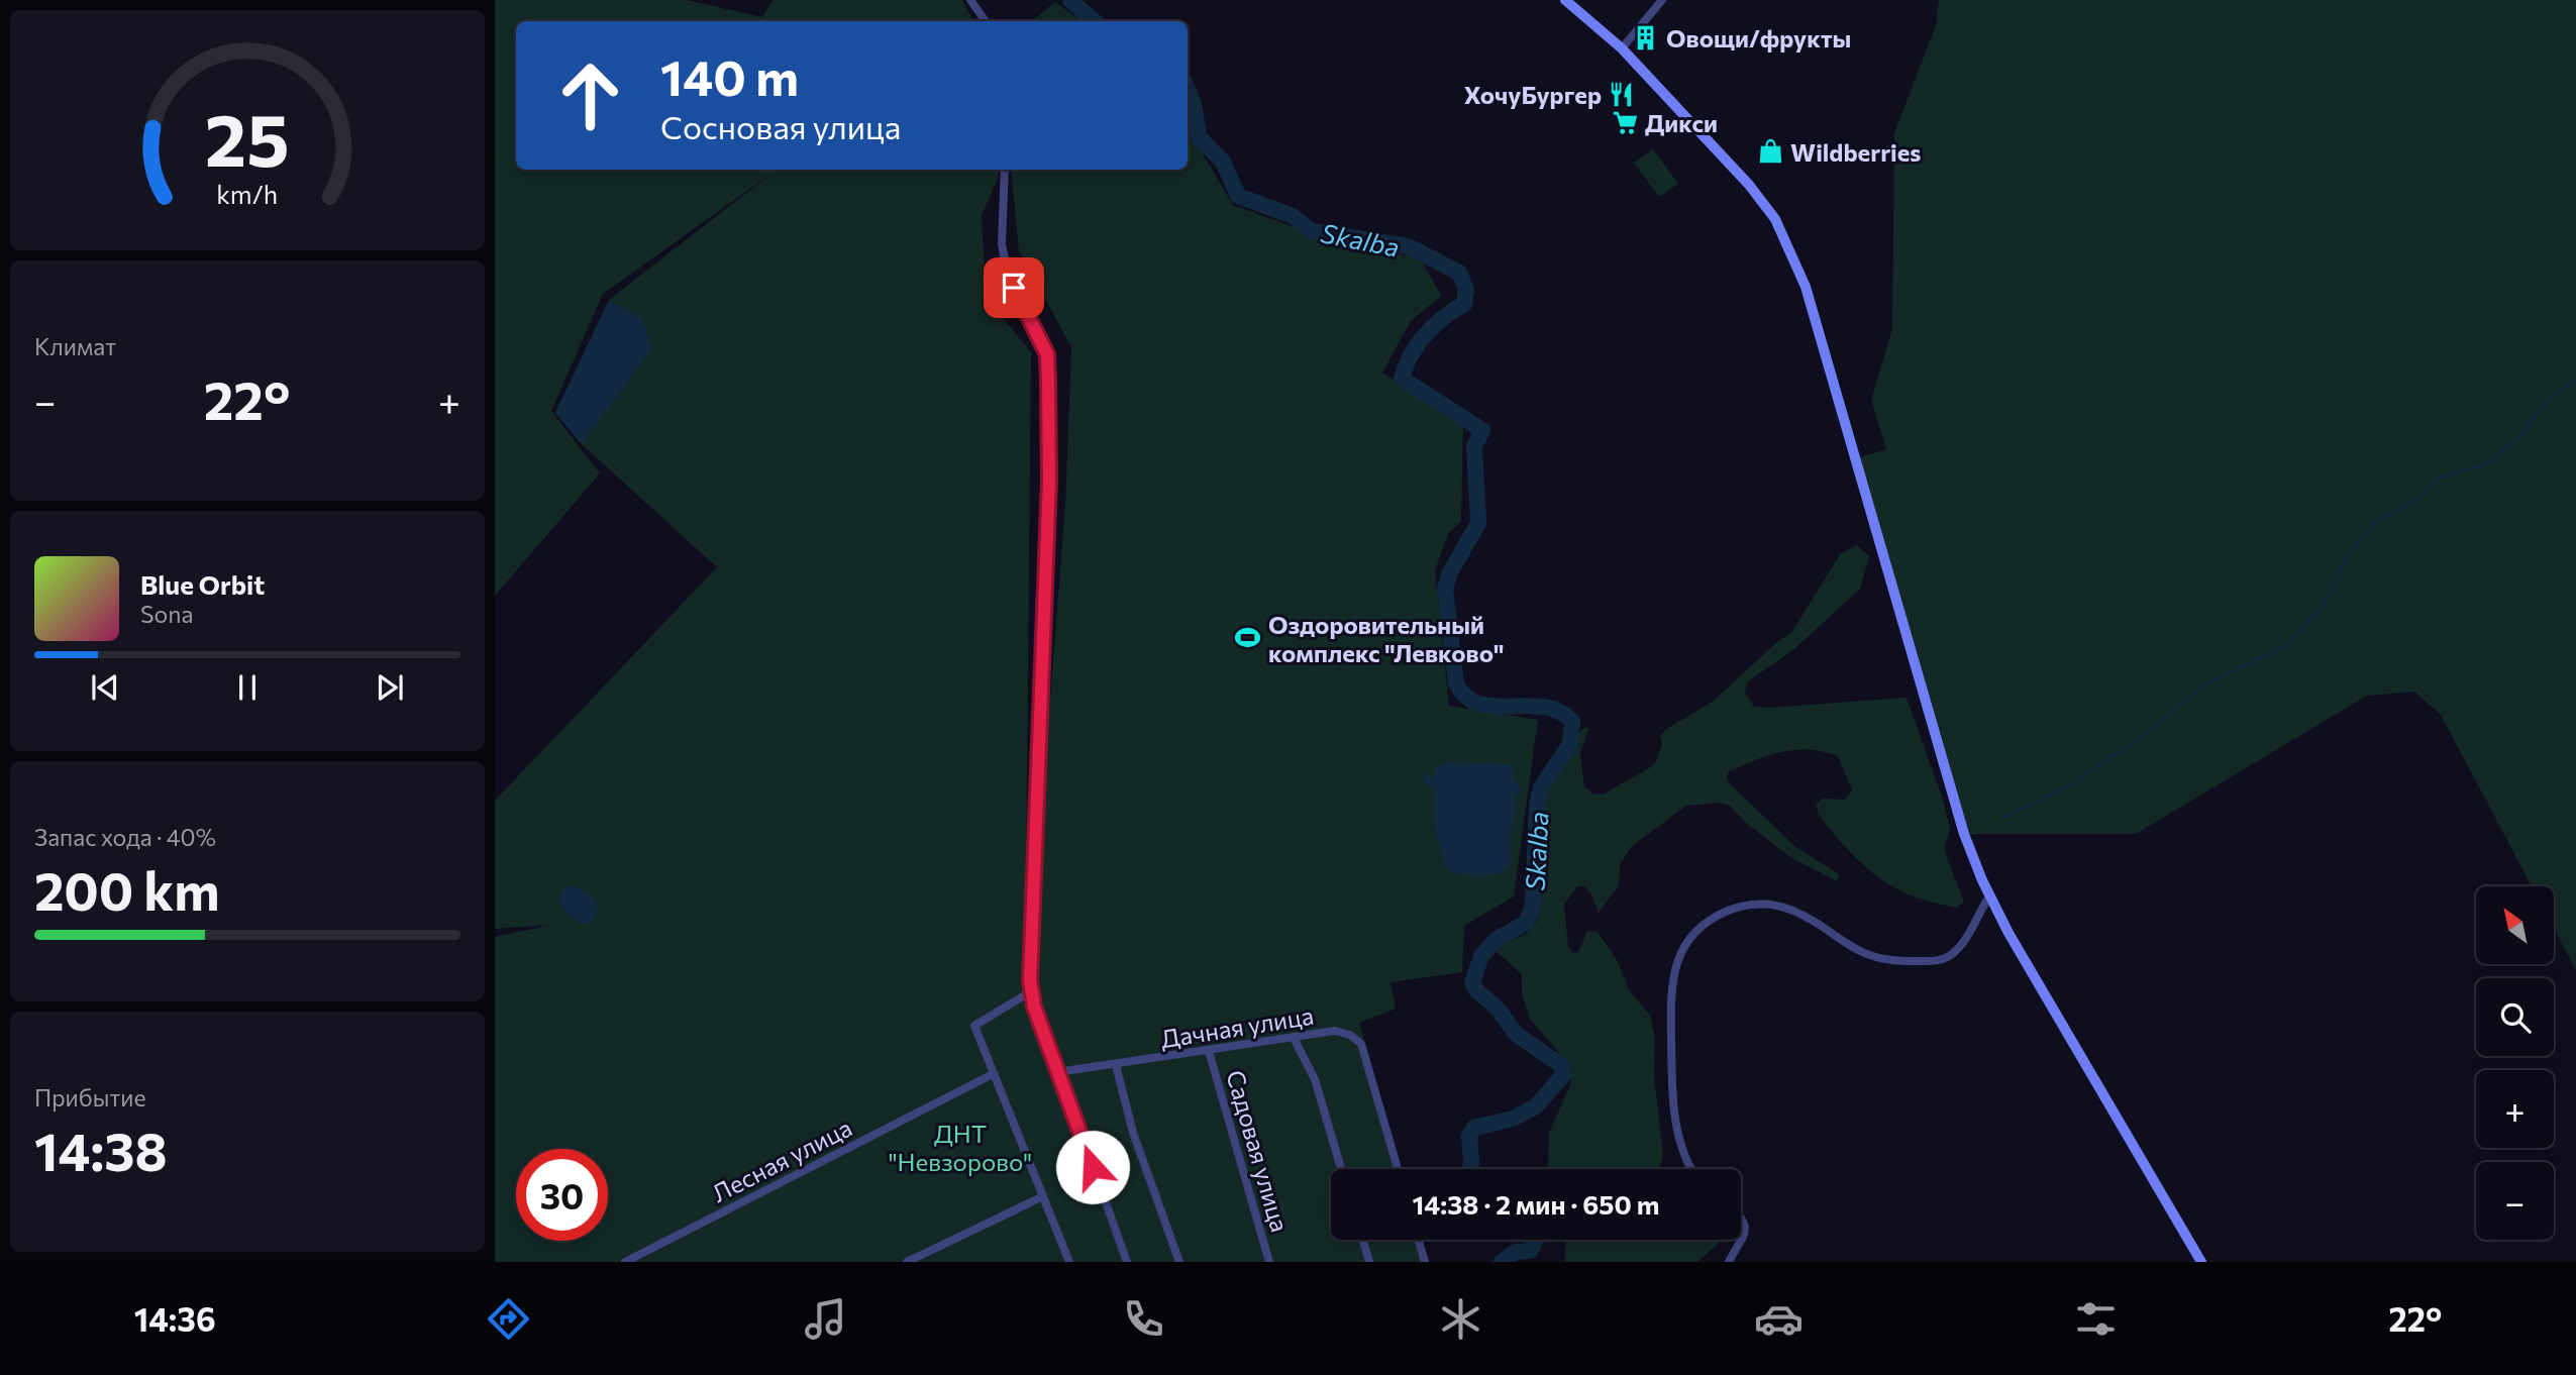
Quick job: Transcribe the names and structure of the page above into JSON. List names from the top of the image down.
{
  "streets": {
    "street": ["Дачная улица", "Садовая улица", "Лесная улица"]
  },
  "crossings": [
    ["Дачная улица", "Садовая улица"]
  ],
  "water": ["Skalba"],
  "parks": ["ДНТ \"Невзорово\""],
  "places": {
    "building": ["Овощи/фрукты"],
    "restaurant": ["ХочуБургер"],
    "supermarket": ["Дикси"],
    "shop": ["Wildberries"],
    "sports": ["Оздоровительный комплекс \"Левково\""]
  },
  "north": "top left",
  "page": {
    "turn": ["140 m", "Сосновая улица"],
    "tile": [
      "Климат",
      ["Запас хода · 40%", "200 km"],
      ["Прибытие", "14:38"]
    ],
    "heat": ["−", "22°", "+"],
    "song": ["Blue Orbit", "Sona"],
    "map_buttons": ["+", "−"],
    "limit": "30",
    "trip": "14:38 · 2 мин · 650 m",
    "tabs": ["14:36", "22°"],
    "gauge": ["25", "km/h"]
  }
}
